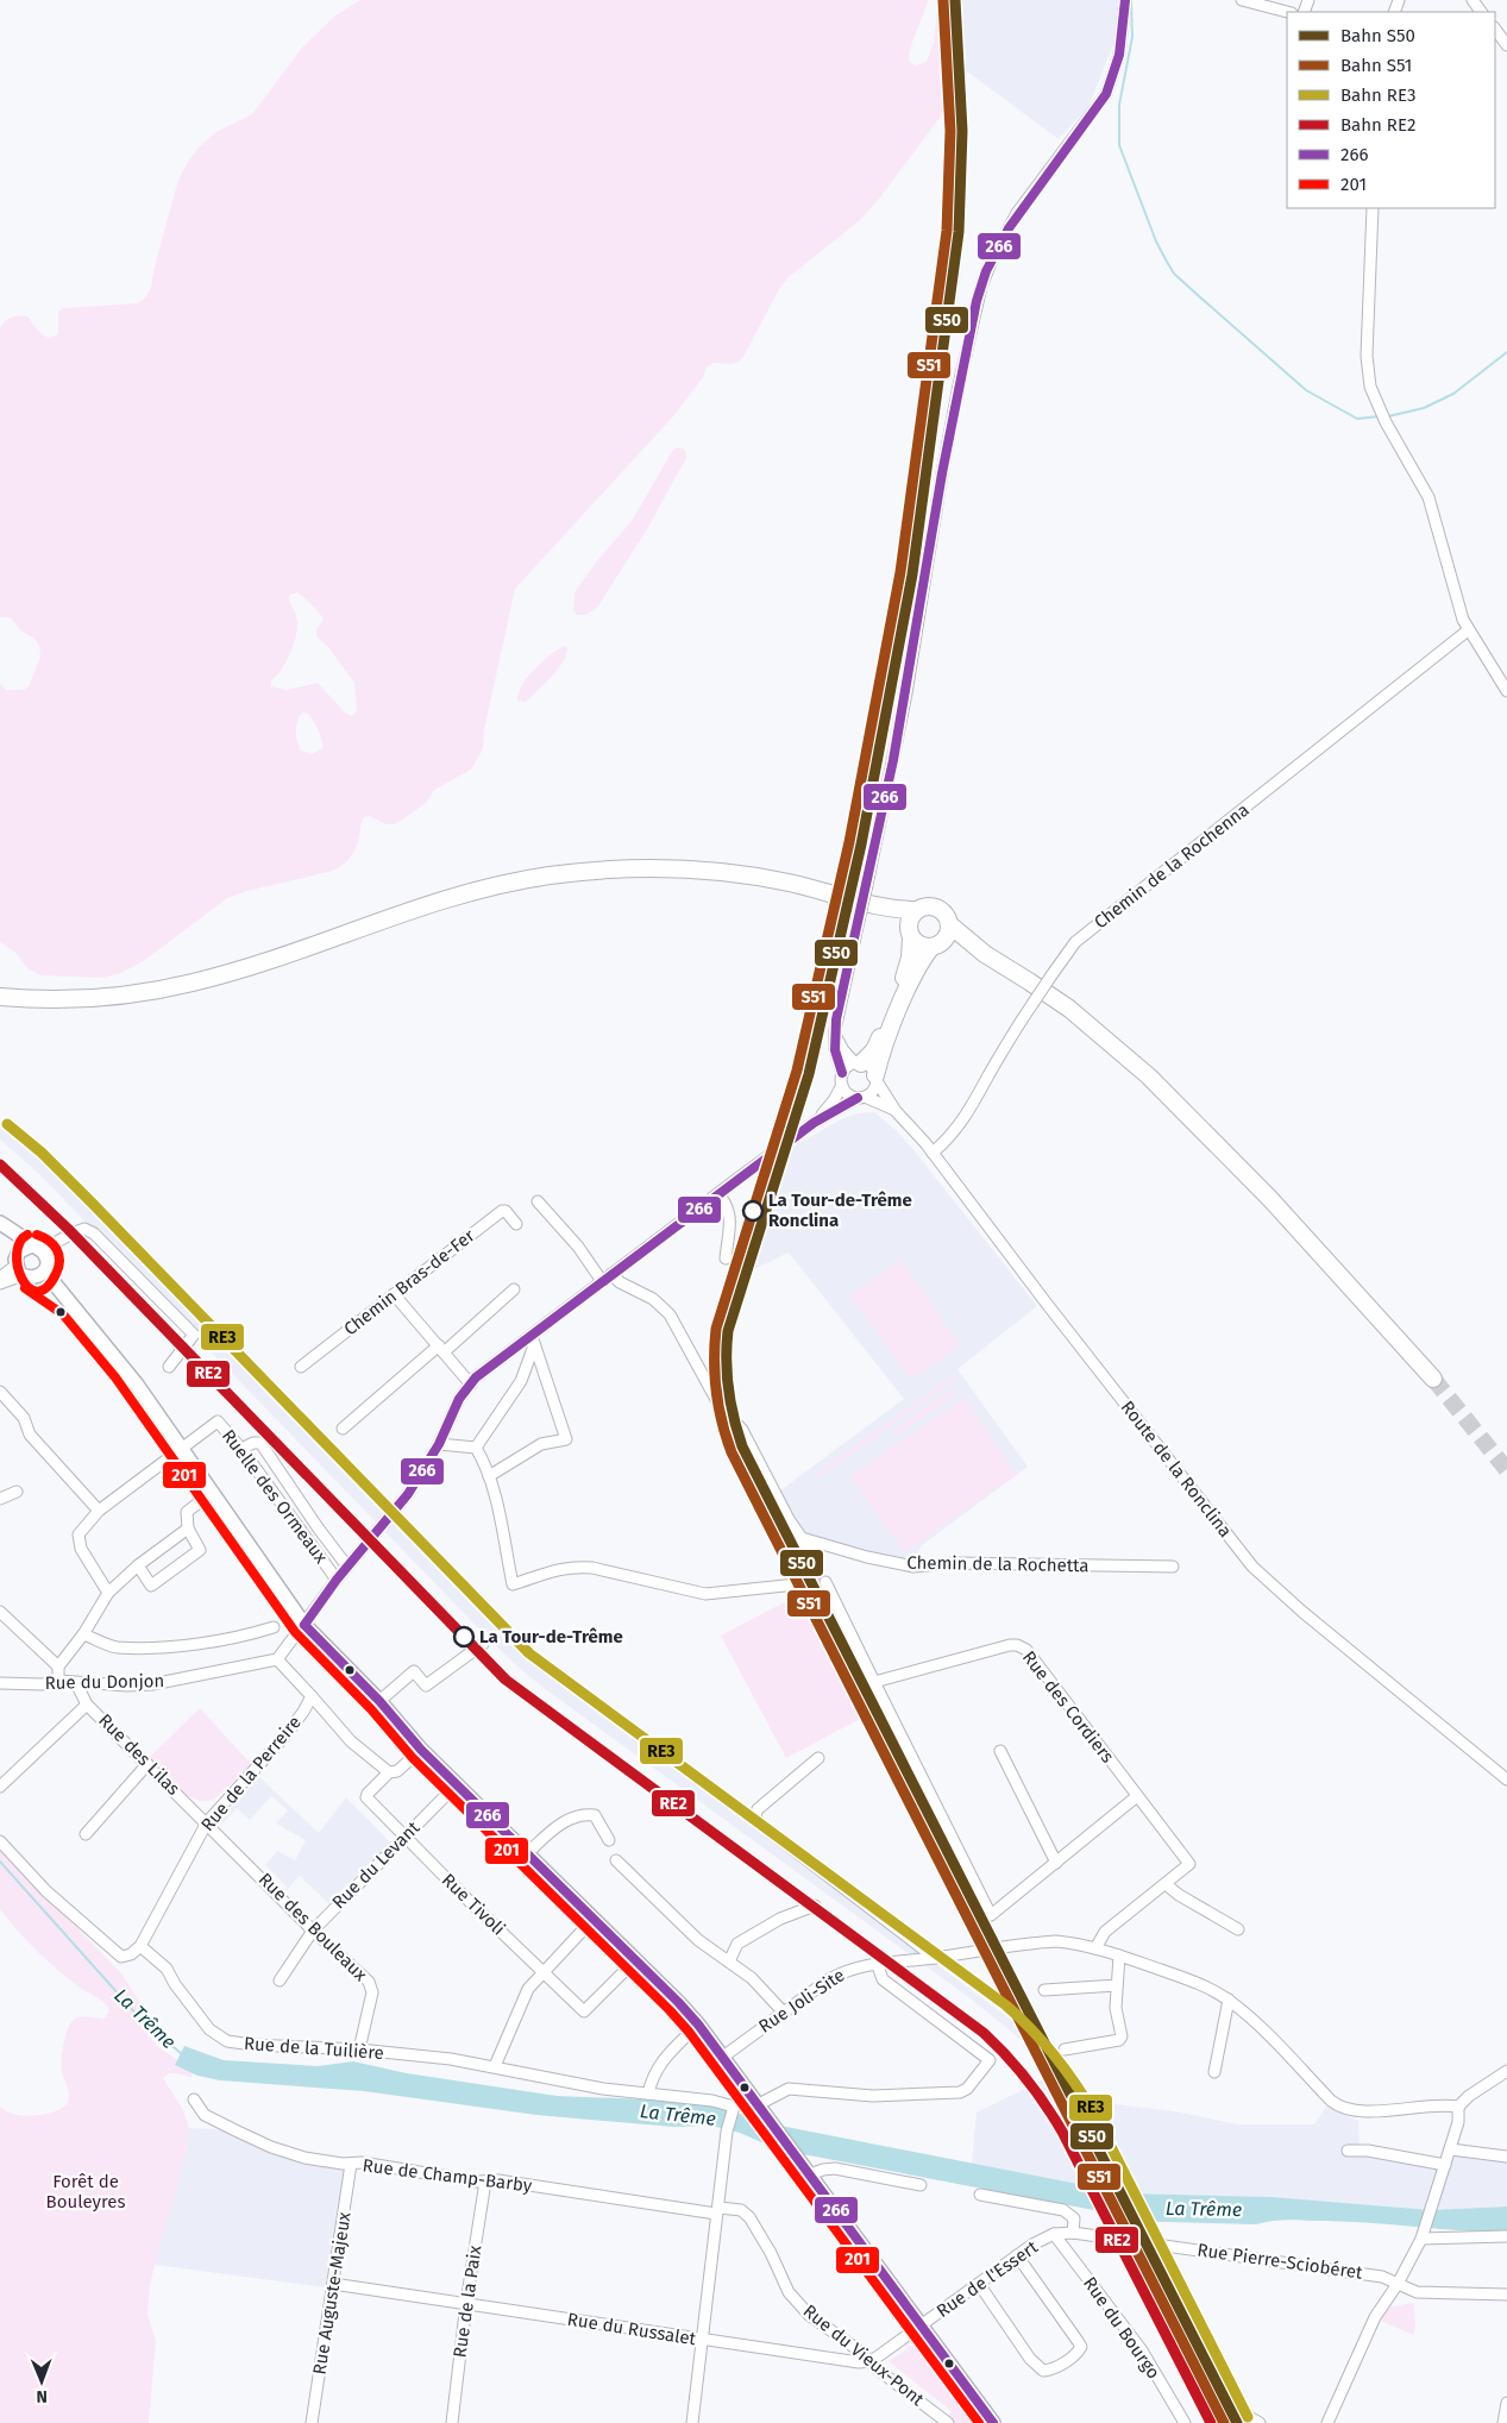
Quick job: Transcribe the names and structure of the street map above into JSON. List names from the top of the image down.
{
  "streets": {
    "street": [
      "Chemin de la Rochenna",
      "Chemin Bras-de-Fer",
      "Route de la Ronclina",
      "Ruelle des Ormeaux",
      "Chemin de la Rochetta",
      "Rue du Donjon",
      "Rue des Cordiers",
      "Rue des Lilas",
      "Rue de la Perreire",
      "Rue du Levant",
      "Rue Tivoli",
      "Rue des Bouleaux",
      "Rue Joli-Site",
      "Rue de la Tuilière",
      "Rue de Champ-Barby",
      "Rue Pierre-Sciobéret",
      "Rue de l'Essert",
      "Rue Auguste-Majeux",
      "Rue de la Paix",
      "Rue du Bourgo",
      "Rue du Russalet",
      "Rue du Vieux-Pont"
    ]
  },
  "crossings": [
    ["Chemin de la Rochenna", "Route de la Ronclina"],
    ["Rue du Donjon", "Rue des Lilas"],
    ["Rue du Donjon", "Rue de la Perreire"],
    ["Rue des Lilas", "Rue de la Perreire"],
    ["Rue des Lilas", "Rue des Bouleaux"],
    ["Rue de la Perreire", "Rue des Bouleaux"],
    ["Rue de la Perreire", "Rue de la Tuilière"],
    ["Rue du Levant", "Rue Tivoli"],
    ["Rue du Levant", "Rue des Bouleaux"],
    ["Rue des Bouleaux", "Rue de la Tuilière"],
    ["Rue de Champ-Barby", "Rue Auguste-Majeux"],
    ["Rue de Champ-Barby", "Rue de la Paix"],
    ["Rue de Champ-Barby", "Rue du Vieux-Pont"],
    ["Rue Pierre-Sciobéret", "Rue de l'Essert"],
    ["Rue Pierre-Sciobéret", "Rue du Bourgo"],
    ["Rue de l'Essert", "Rue du Bourgo"],
    ["Rue Auguste-Majeux", "Rue du Russalet"],
    ["Rue de la Paix", "Rue du Russalet"],
    ["Rue du Russalet", "Rue du Vieux-Pont"]
  ],
  "water": ["La Trême"],
  "parks": ["Forêt de Bouleyres"],
  "places": ["La Tour-de-Trême Ronclina", "La Tour-de-Trême"],
  "lines": [
    "rail line S50",
    "transit line 266",
    "rail line S51",
    "rail line RE3",
    "rail line RE2",
    "transit line 201"
  ],
  "legend": [
    "Bahn S50",
    "Bahn S51",
    "Bahn RE3",
    "Bahn RE2",
    "266",
    "201"
  ],
  "north": "bottom"
}
